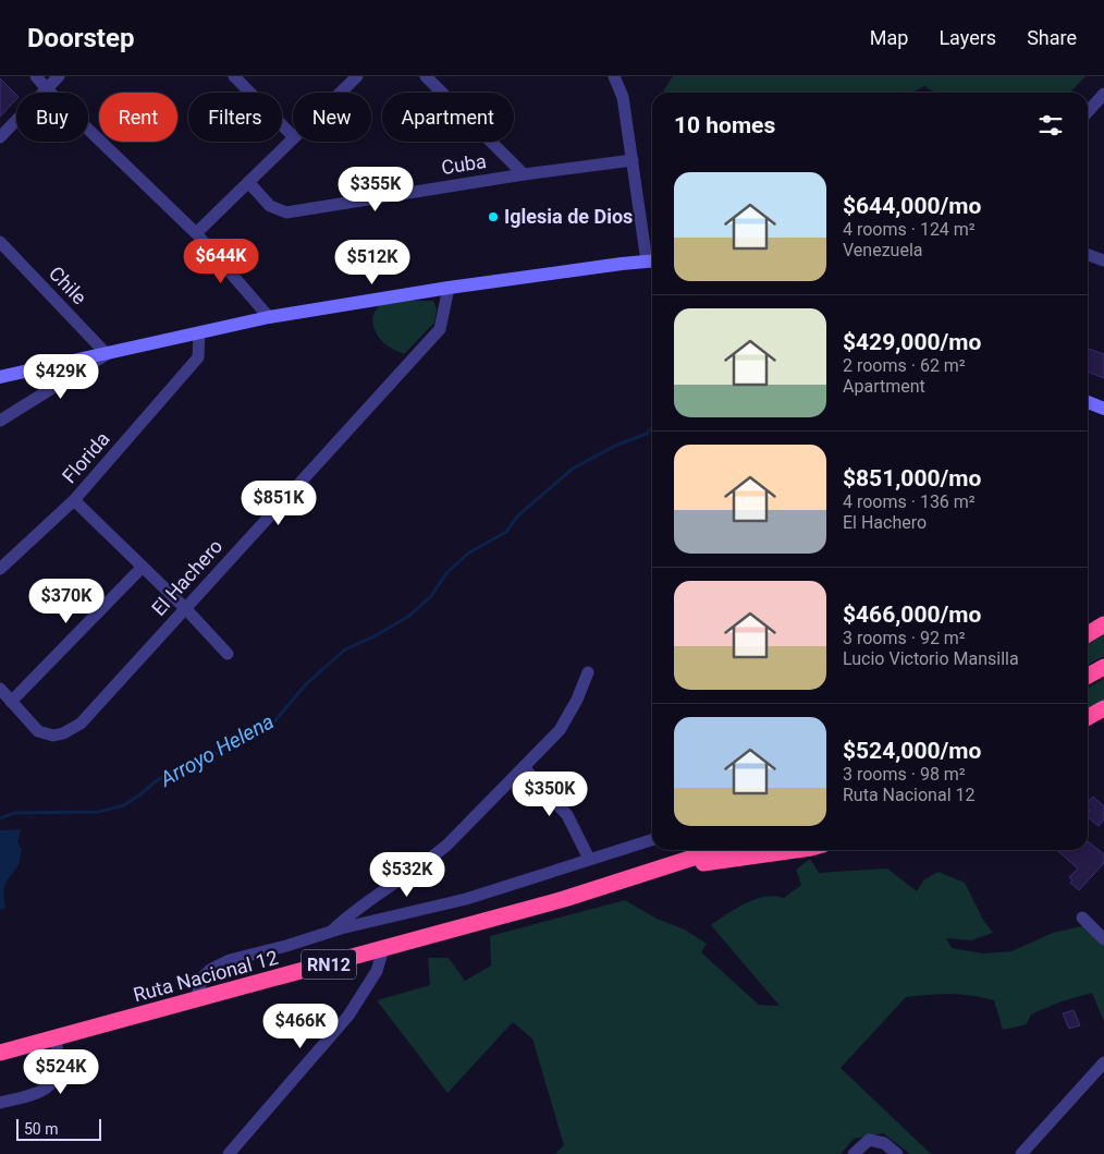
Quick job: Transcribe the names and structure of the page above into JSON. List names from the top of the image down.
{
  "streets": {
    "highway": ["RN12", "Ruta Nacional 12"],
    "street": [
      "Cuba",
      "Chile",
      "Florida",
      "El Hachero"
    ]
  },
  "water": ["Arroyo Helena"],
  "places": ["Iglesia de Dios"],
  "scale_bar": "50 m",
  "page": {
    "header": "Doorstep",
    "nav": ["Map", "Layers", "Share"],
    "chip": [
      "Buy",
      "Rent",
      "Filters",
      "New",
      "Apartment"
    ],
    "heading": "10 homes",
    "list": [
      {
        "name": "$644,000/mo",
        "note": "4 rooms · 124 m² · Venezuela"
      },
      {
        "name": "$429,000/mo",
        "note": "2 rooms · 62 m² · Apartment"
      },
      {
        "name": "$851,000/mo",
        "note": "4 rooms · 136 m² · El Hachero"
      },
      {
        "name": "$466,000/mo",
        "note": "3 rooms · 92 m² · Lucio Victorio Mansilla"
      },
      {
        "name": "$524,000/mo",
        "note": "3 rooms · 98 m² · Ruta Nacional 12"
      }
    ],
    "price": [
      "$355K",
      "$644K",
      "$512K",
      "$429K",
      "$851K",
      "$370K",
      "$350K",
      "$532K",
      "$466K",
      "$524K"
    ],
    "scale": "50 m"
  }
}
